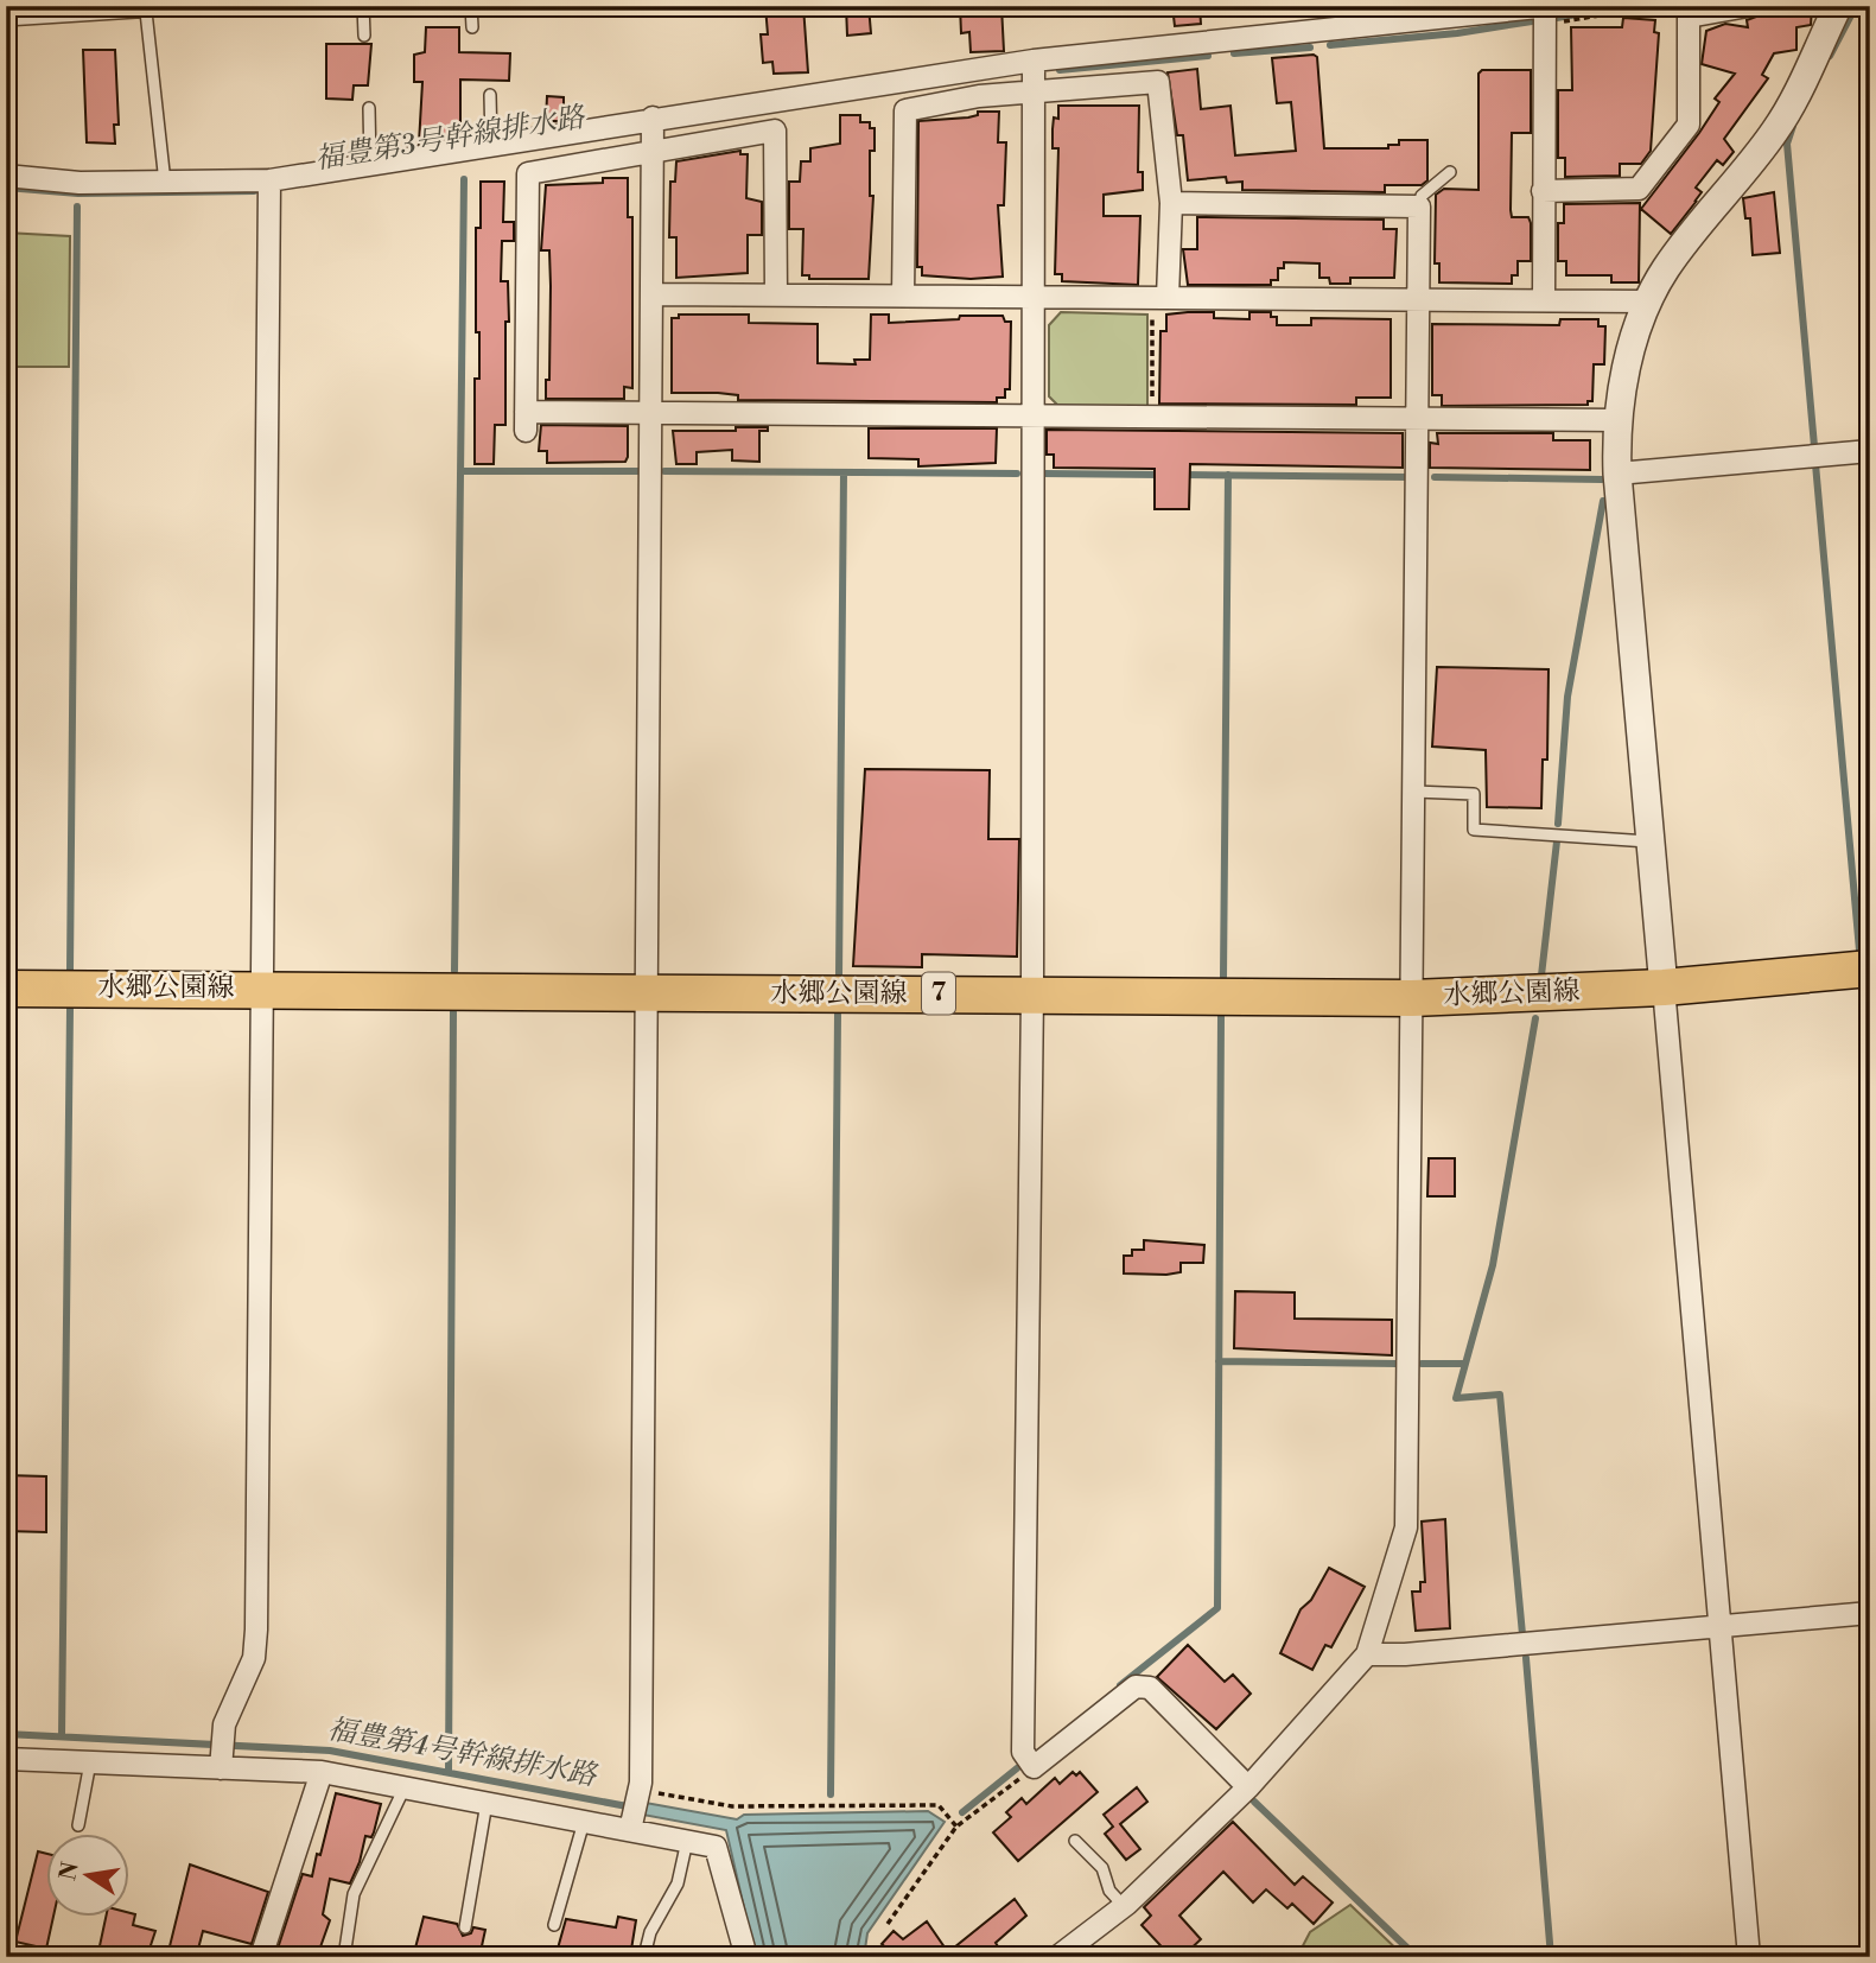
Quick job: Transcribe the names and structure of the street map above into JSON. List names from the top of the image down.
{
  "streets": {
    "main road": ["水郷公園線", "7"]
  },
  "water": ["福豊第3号幹線排水路", "福豊第4号幹線排水路"],
  "north": "left"
}
